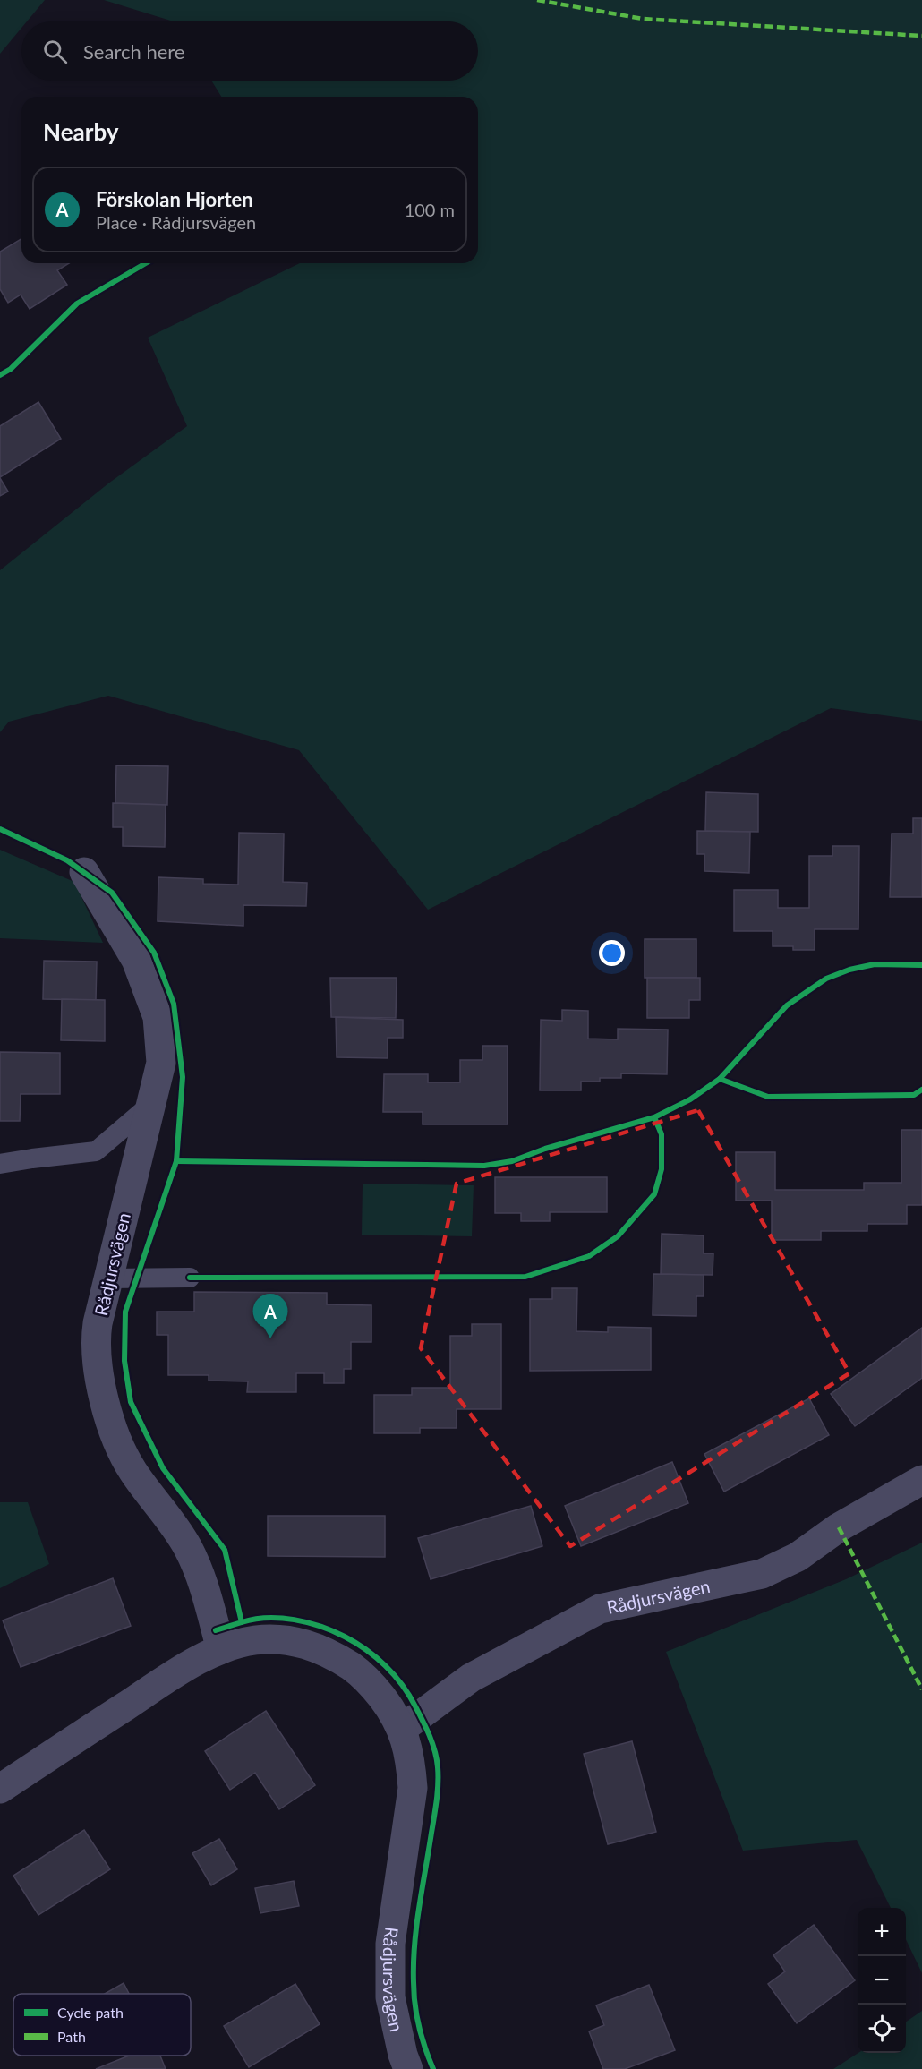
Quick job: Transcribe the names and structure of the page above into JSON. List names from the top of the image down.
{
  "streets": {
    "street": ["Rådjursvägen"]
  },
  "legend": ["Cycle path", "Path"],
  "page": {
    "search": "Search here",
    "heading": "Nearby",
    "list": [
      {
        "mark": "A",
        "name": "Förskolan Hjorten",
        "note": "Place · Rådjursvägen",
        "value": "100 m"
      }
    ],
    "pins": "A",
    "map_buttons": ["+", "−"]
  }
}
